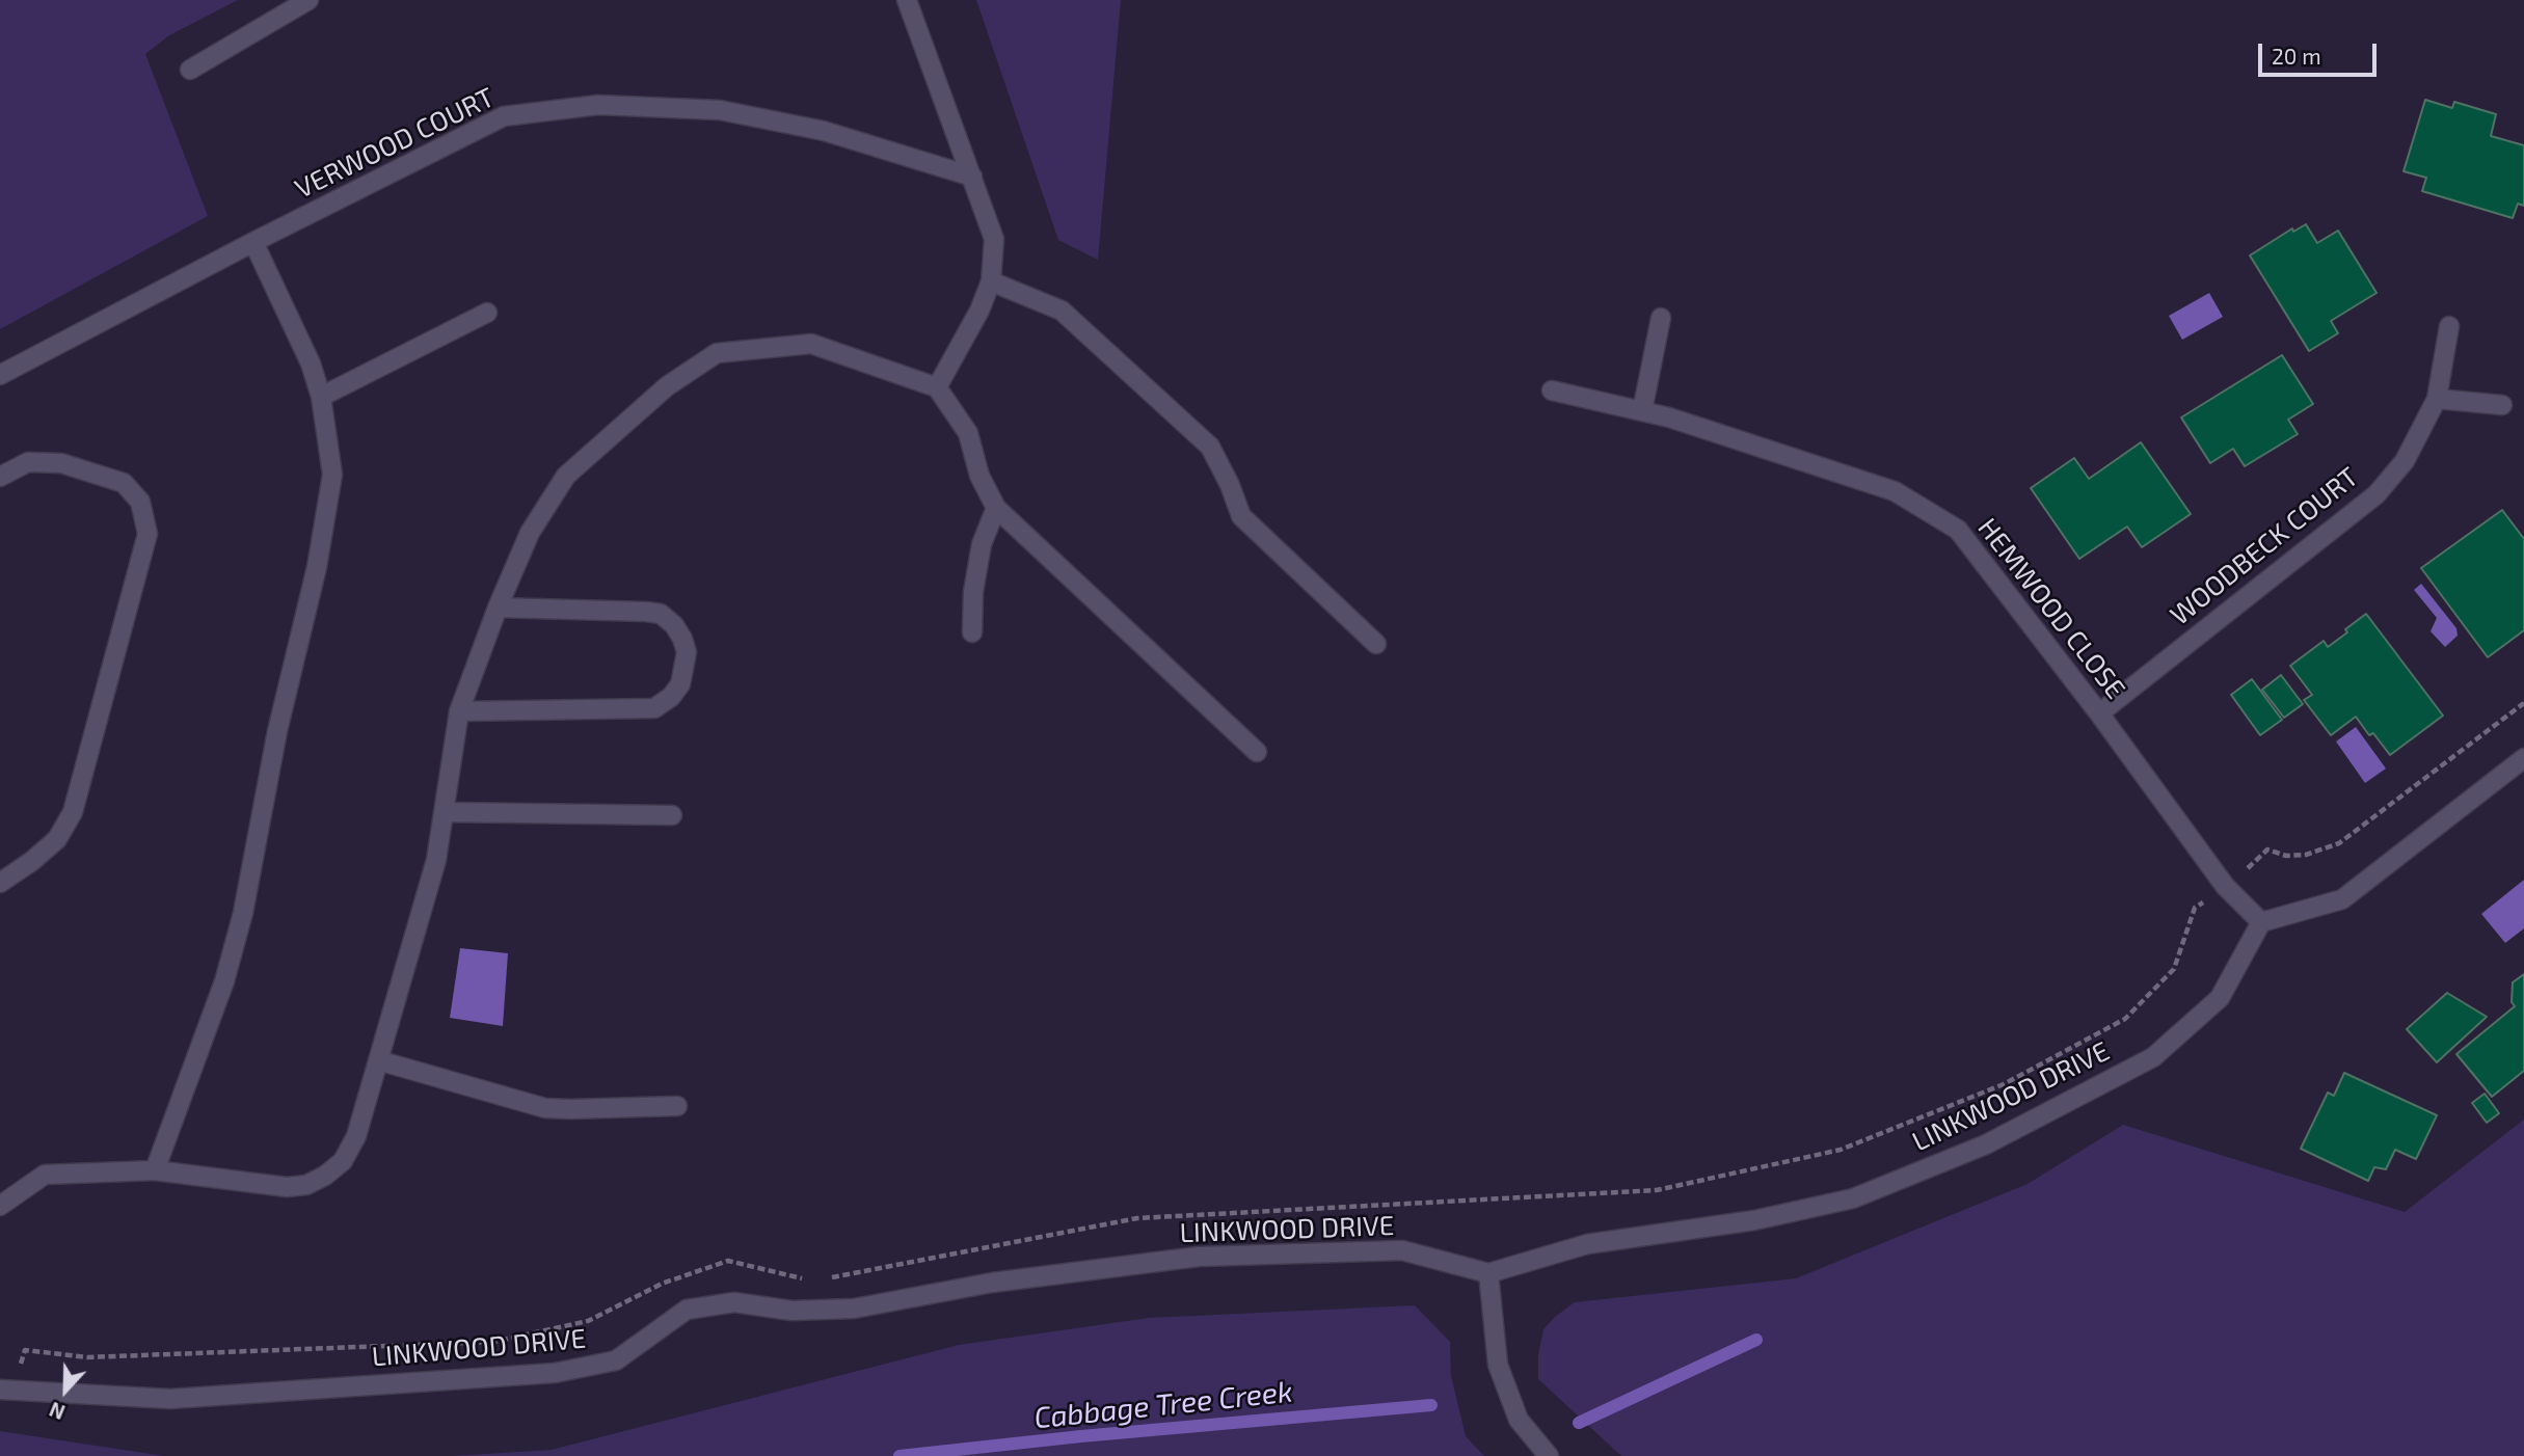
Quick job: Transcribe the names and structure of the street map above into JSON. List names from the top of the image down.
{
  "streets": {
    "street": [
      "VERWOOD COURT",
      "WOODBECK COURT",
      "HEMWOOD CLOSE",
      "LINKWOOD DRIVE"
    ]
  },
  "crossings": [
    ["WOODBECK COURT", "HEMWOOD CLOSE"],
    ["HEMWOOD CLOSE", "LINKWOOD DRIVE"]
  ],
  "water": ["Cabbage Tree Creek"],
  "scale_bar": "20 m",
  "north": "bottom"
}
